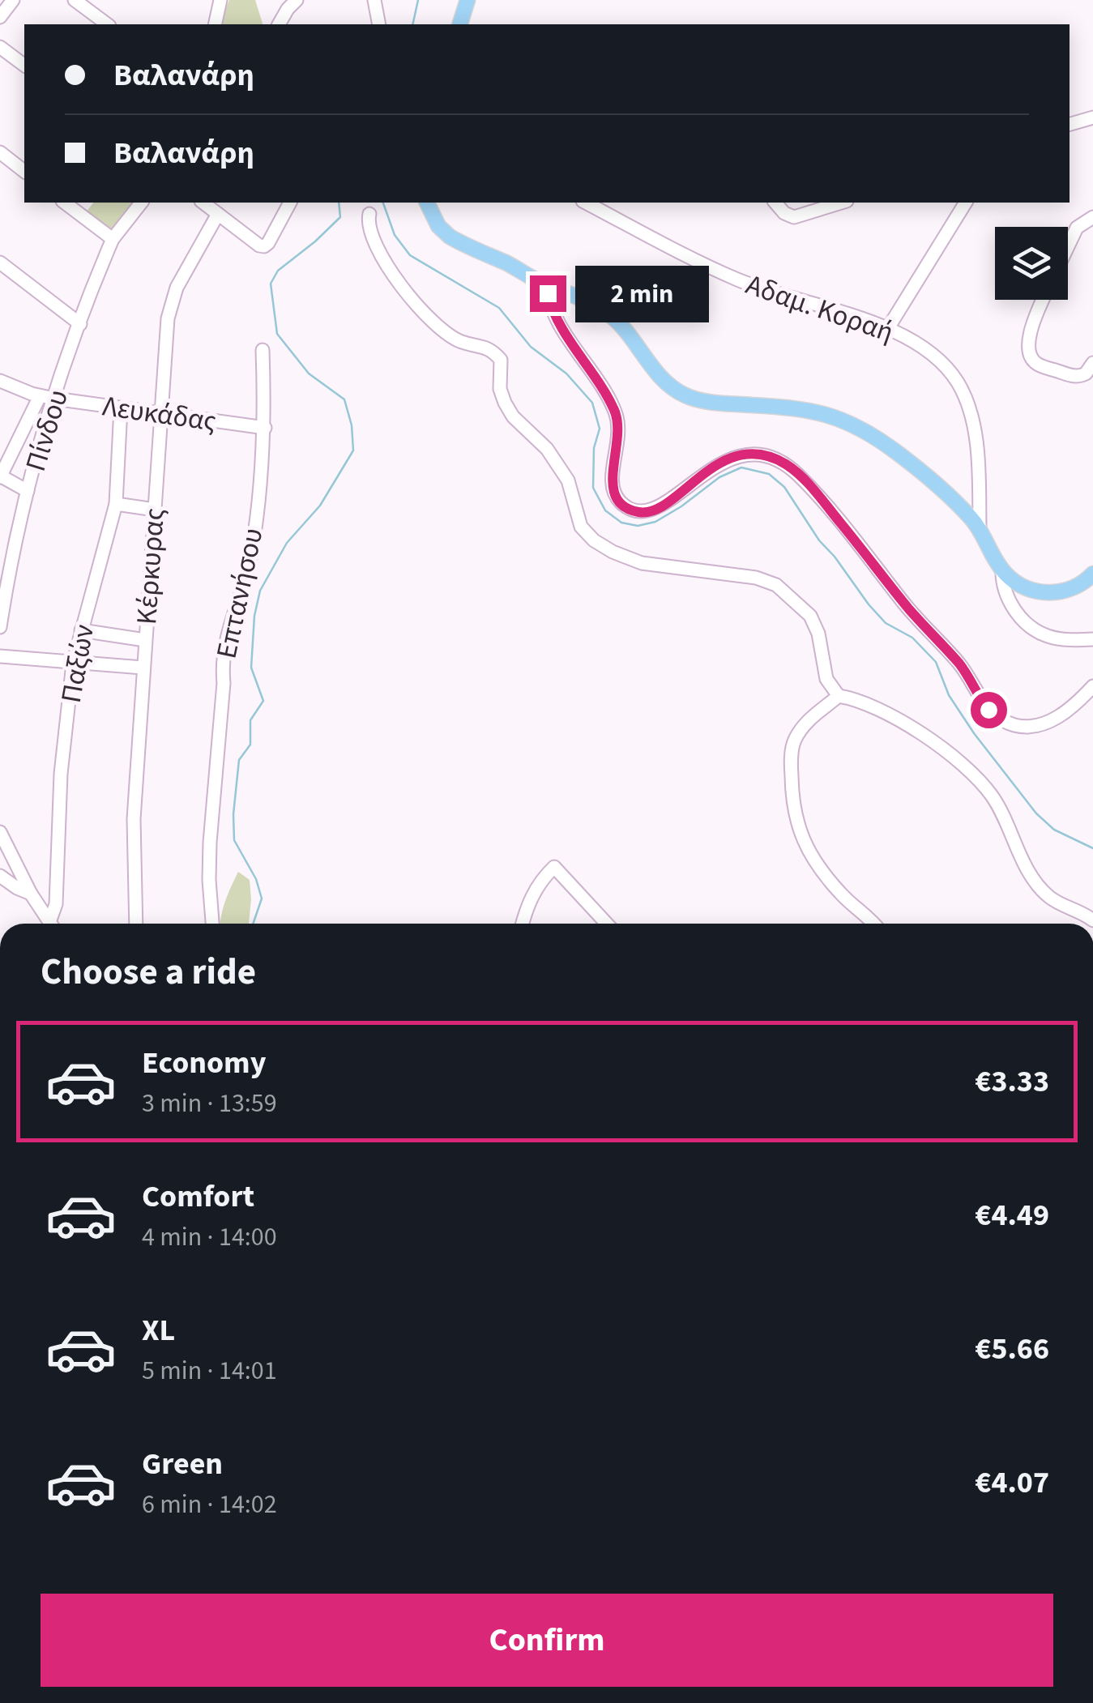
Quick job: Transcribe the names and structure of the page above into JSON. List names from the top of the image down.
{
  "streets": {
    "street": [
      "Αδαμ. Κοραή",
      "Λευκάδας",
      "Πίνδου",
      "Κέρκυρας",
      "Επτανήσου",
      "Παξών"
    ]
  },
  "crossings": [
    ["Λευκάδας", "Πίνδου"],
    ["Λευκάδας", "Κέρκυρας"],
    ["Λευκάδας", "Επτανήσου"],
    ["Λευκάδας", "Παξών"]
  ],
  "page": {
    "banner": ["Βαλανάρη", "Βαλανάρη"],
    "bubble": "2 min",
    "heading": "Choose a ride",
    "list": [
      {
        "name": "Economy",
        "note": "3 min · 13:59",
        "value": "€3.33"
      },
      {
        "name": "Comfort",
        "note": "4 min · 14:00",
        "value": "€4.49"
      },
      {
        "name": "XL",
        "note": "5 min · 14:01",
        "value": "€5.66"
      },
      {
        "name": "Green",
        "note": "6 min · 14:02",
        "value": "€4.07"
      }
    ],
    "buttons": "Confirm"
  }
}
